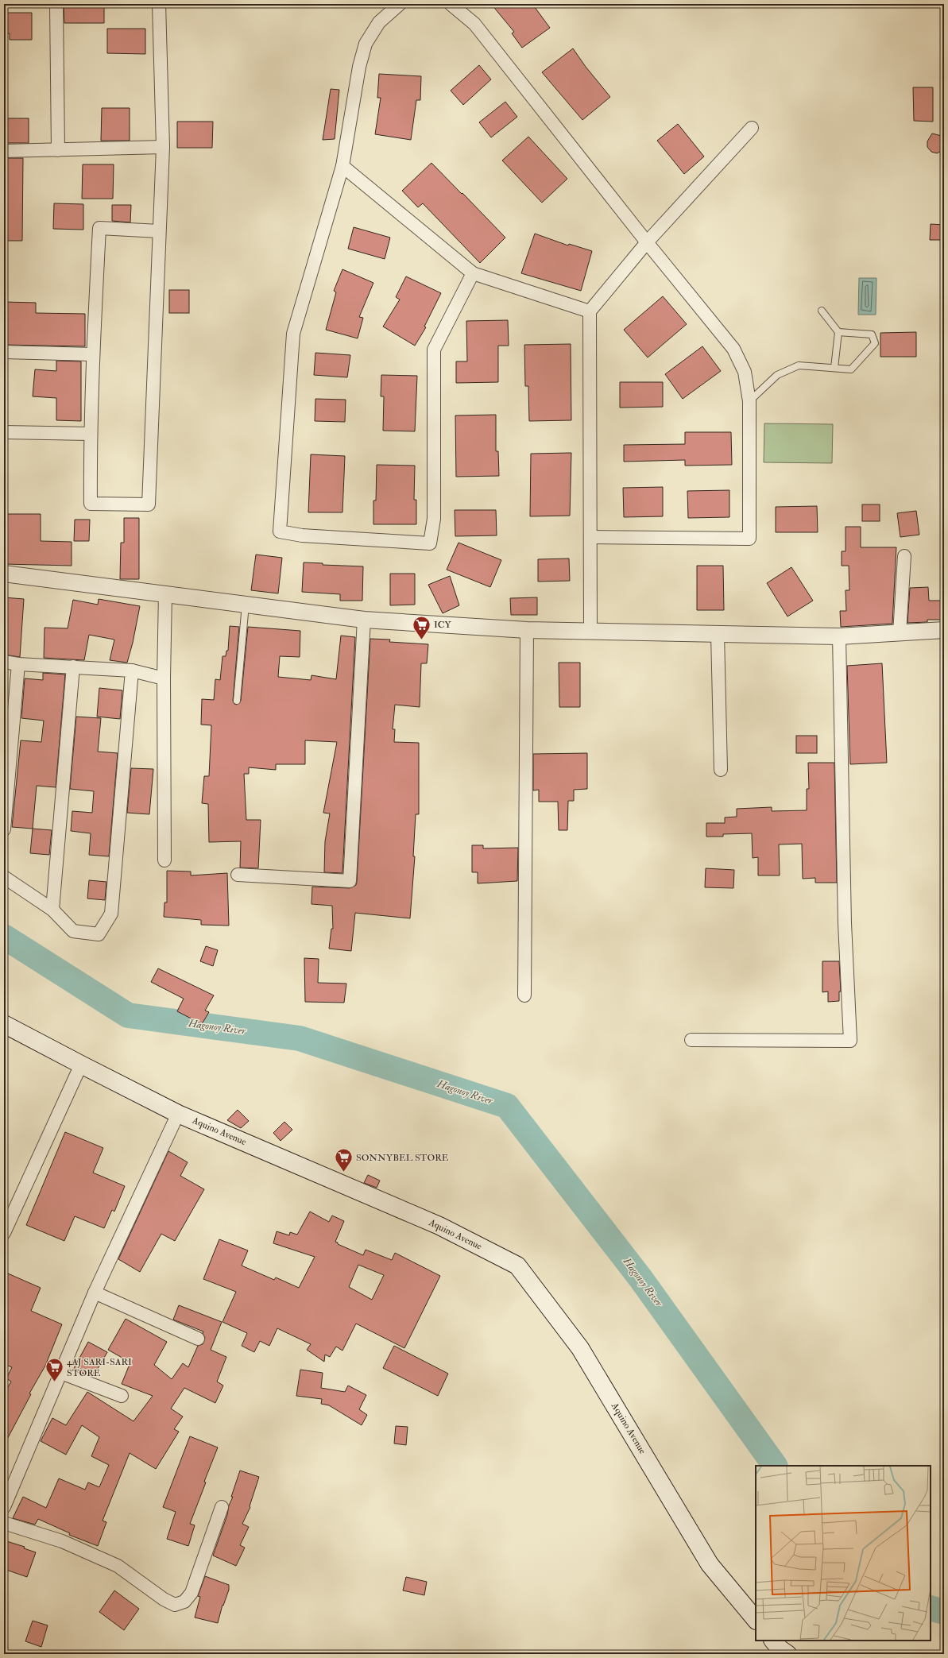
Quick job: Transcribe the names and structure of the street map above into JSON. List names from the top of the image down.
{
  "streets": {
    "main road": ["Aquino Avenue"]
  },
  "water": ["Hagonoy River"],
  "places": {
    "supermarket": ["ICY", "SONNYBEL STORE", "4AJ SARI-SARI STORE"]
  }
}
